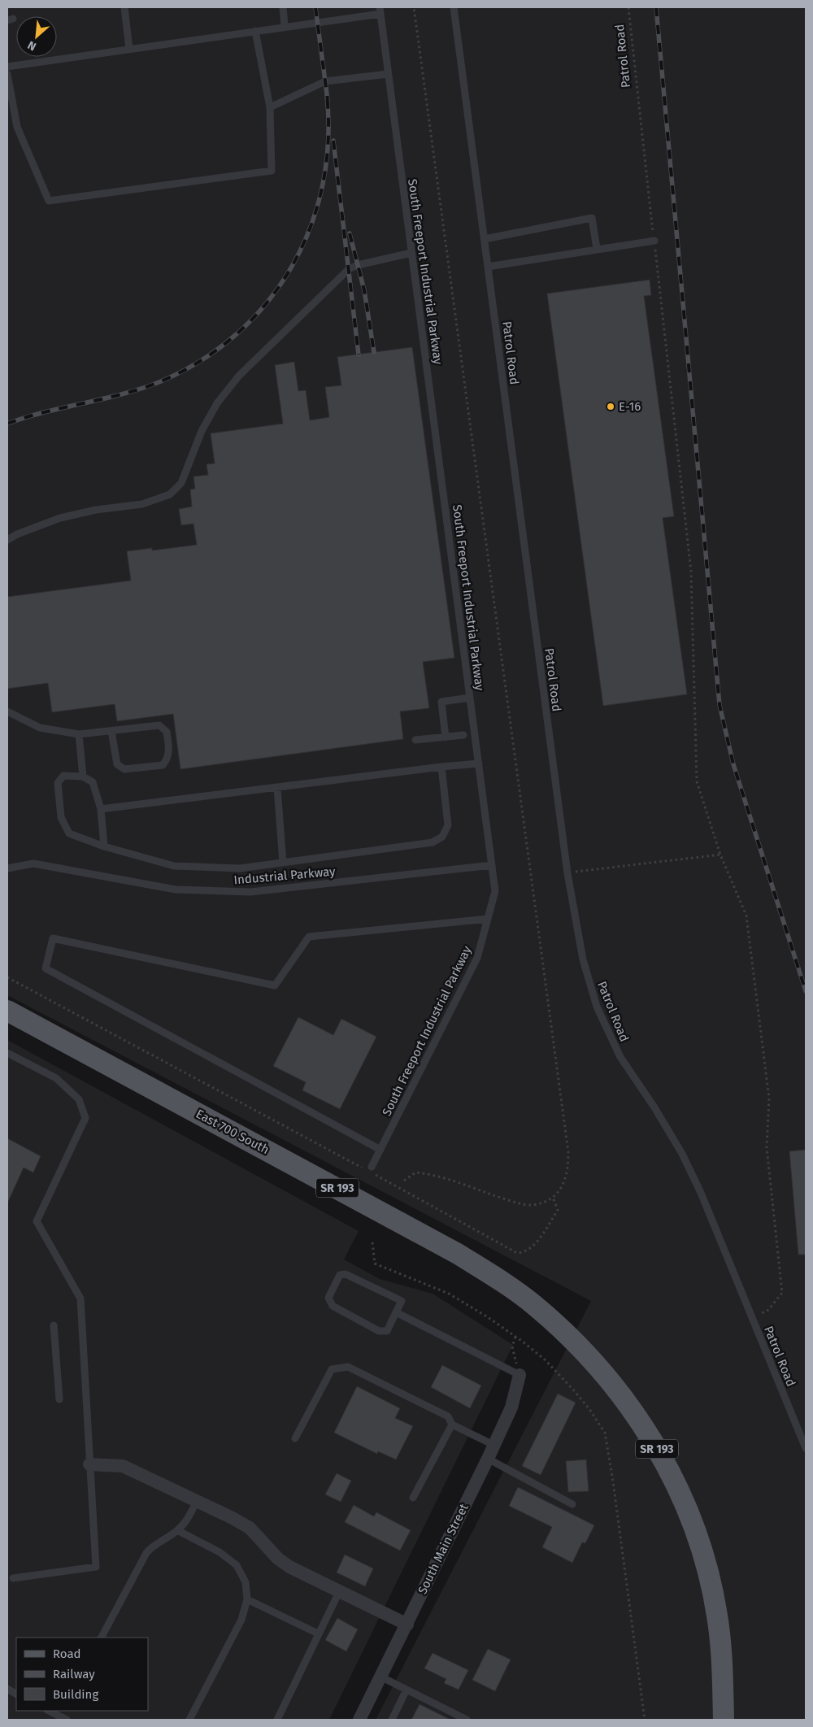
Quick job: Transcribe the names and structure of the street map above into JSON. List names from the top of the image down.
{
  "streets": {
    "main road": ["East 700 South", "SR 193"],
    "street": ["South Main Street"],
    "lane": ["Patrol Road", "South Freeport Industrial Parkway", "Industrial Parkway"]
  },
  "crossings": [
    ["South Freeport Industrial Parkway", "Industrial Parkway"]
  ],
  "places": ["E-16"],
  "legend": ["Road", "Railway", "Building"],
  "north": "bottom left"
}
